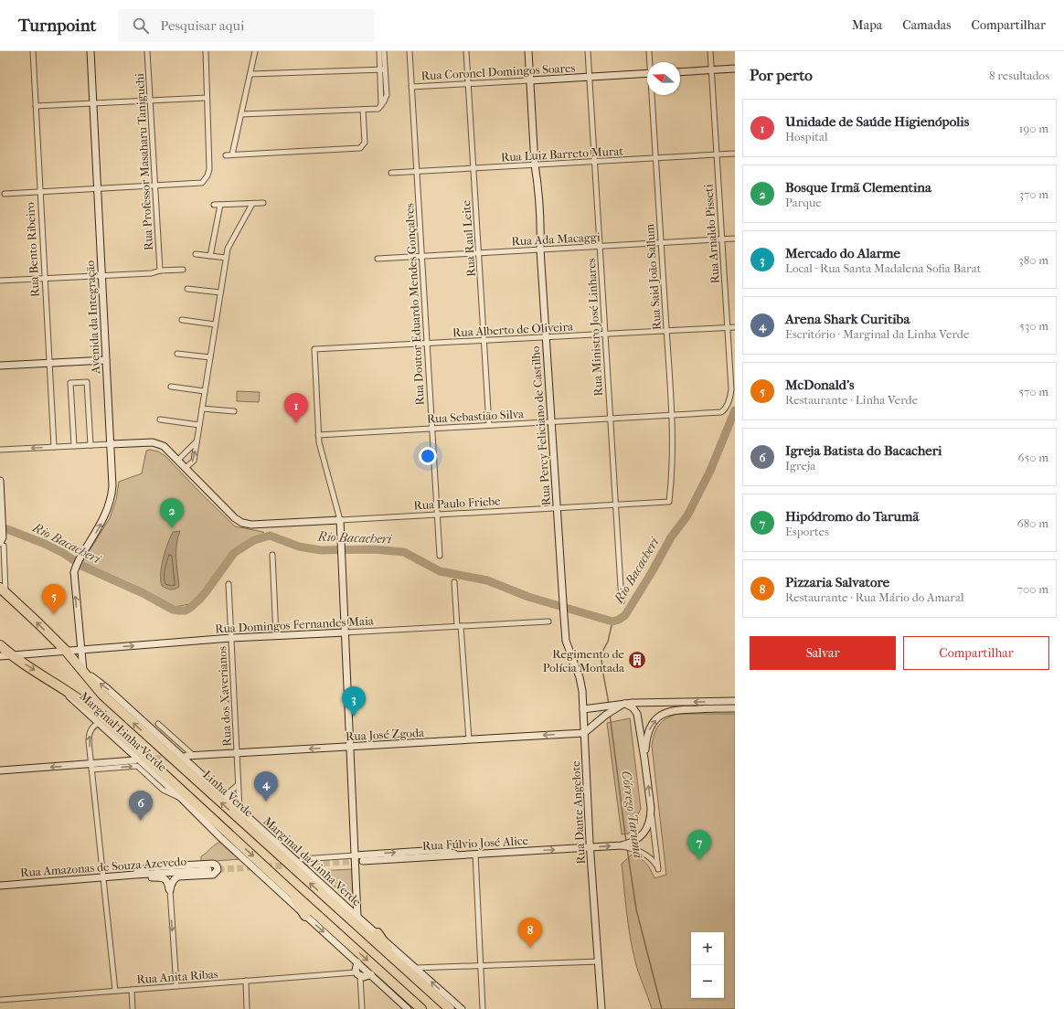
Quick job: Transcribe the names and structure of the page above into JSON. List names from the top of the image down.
{
  "streets": {
    "highway": ["Linha Verde"],
    "main road": [
      "Rua Coronel Domingos Soares",
      "Avenida da Integração",
      "Rua Percy Feliciano de Castilho",
      "Rua Paulo Friebe",
      "Rua Domingos Fernandes Maia",
      "Marginal Linha Verde",
      "Rua José Zgoda",
      "Rua Dante Angelote",
      "Rua Fúlvio José Alice",
      "Marginal da Linha Verde",
      "Rua Amazonas de Souza Azevedo"
    ],
    "street": [
      "Rua Luiz Barreto Murat",
      "Rua Professor Masaharu Taniguchi",
      "Rua Arnaldo Pisseti",
      "Rua Raul Leite",
      "Rua Ada Macaggi",
      "Rua Bento Ribeiro",
      "Rua Said João Sallum",
      "Rua Doutor Eduardo Mendes Gonçalves",
      "Rua Ministro José Linhares",
      "Rua Alberto de Oliveira",
      "Rua Sebastião Silva",
      "Rua dos Xaverianos",
      "Rua Anita Ribas"
    ]
  },
  "crossings": [
    ["Rua Coronel Domingos Soares", "Rua Raul Leite"],
    ["Rua Coronel Domingos Soares", "Rua Doutor Eduardo Mendes Gonçalves"],
    ["Rua Coronel Domingos Soares", "Rua Ministro José Linhares"],
    ["Rua Coronel Domingos Soares", "Rua Percy Feliciano de Castilho"],
    ["Rua Luiz Barreto Murat", "Rua Arnaldo Pisseti"],
    ["Rua Luiz Barreto Murat", "Rua Raul Leite"],
    ["Rua Luiz Barreto Murat", "Rua Said João Sallum"],
    ["Rua Luiz Barreto Murat", "Rua Doutor Eduardo Mendes Gonçalves"],
    ["Rua Luiz Barreto Murat", "Rua Ministro José Linhares"],
    ["Rua Luiz Barreto Murat", "Rua Percy Feliciano de Castilho"],
    ["Rua Arnaldo Pisseti", "Rua Ada Macaggi"],
    ["Rua Arnaldo Pisseti", "Rua Alberto de Oliveira"],
    ["Rua Arnaldo Pisseti", "Rua Sebastião Silva"],
    ["Rua Raul Leite", "Rua Ada Macaggi"],
    ["Rua Raul Leite", "Rua Alberto de Oliveira"],
    ["Rua Raul Leite", "Rua Sebastião Silva"],
    ["Rua Ada Macaggi", "Rua Said João Sallum"],
    ["Rua Ada Macaggi", "Rua Doutor Eduardo Mendes Gonçalves"],
    ["Rua Ada Macaggi", "Rua Ministro José Linhares"],
    ["Rua Ada Macaggi", "Rua Percy Feliciano de Castilho"],
    ["Rua Said João Sallum", "Rua Alberto de Oliveira"],
    ["Rua Said João Sallum", "Rua Sebastião Silva"],
    ["Rua Said João Sallum", "Rua Paulo Friebe"],
    ["Rua Doutor Eduardo Mendes Gonçalves", "Rua Alberto de Oliveira"],
    ["Rua Doutor Eduardo Mendes Gonçalves", "Rua Sebastião Silva"],
    ["Rua Doutor Eduardo Mendes Gonçalves", "Rua Paulo Friebe"],
    ["Avenida da Integração", "Rua Domingos Fernandes Maia"],
    ["Rua Ministro José Linhares", "Rua Alberto de Oliveira"],
    ["Rua Ministro José Linhares", "Rua Sebastião Silva"],
    ["Rua Ministro José Linhares", "Rua Paulo Friebe"],
    ["Rua Alberto de Oliveira", "Rua Sebastião Silva"],
    ["Rua Alberto de Oliveira", "Rua Percy Feliciano de Castilho"],
    ["Rua Sebastião Silva", "Rua Percy Feliciano de Castilho"],
    ["Rua Percy Feliciano de Castilho", "Rua Paulo Friebe"],
    ["Rua Percy Feliciano de Castilho", "Rua Dante Angelote"],
    ["Rua Domingos Fernandes Maia", "Rua dos Xaverianos"],
    ["Rua Domingos Fernandes Maia", "Linha Verde"],
    ["Rua dos Xaverianos", "Rua José Zgoda"],
    ["Rua dos Xaverianos", "Marginal da Linha Verde"],
    ["Rua José Zgoda", "Rua Dante Angelote"],
    ["Linha Verde", "Marginal da Linha Verde"],
    ["Rua Dante Angelote", "Rua Fúlvio José Alice"]
  ],
  "one_way": ["Rua José Zgoda", "Rua Fúlvio José Alice", "Marginal da Linha Verde"],
  "water": ["Rio Bacacheri", "Córrego Tarumã"],
  "places": {
    "building": ["Regimento de Polícia Montada"]
  },
  "north": "left",
  "page": {
    "header": "Turnpoint",
    "search": "Pesquisar aqui",
    "nav": ["Mapa", "Camadas", "Compartilhar"],
    "heading": ["Por perto", "8 resultados"],
    "list": [
      {
        "mark": "1",
        "name": "Unidade de Saúde Higienópolis",
        "note": "Hospital",
        "value": "190 m"
      },
      {
        "mark": "2",
        "name": "Bosque Irmã Clementina",
        "note": "Parque",
        "value": "370 m"
      },
      {
        "mark": "3",
        "name": "Mercado do Alarme",
        "note": "Local · Rua Santa Madalena Sofia Barat",
        "value": "380 m"
      },
      {
        "mark": "4",
        "name": "Arena Shark Curitiba",
        "note": "Escritório · Marginal da Linha Verde",
        "value": "530 m"
      },
      {
        "mark": "5",
        "name": "McDonald's",
        "note": "Restaurante · Linha Verde",
        "value": "570 m"
      },
      {
        "mark": "6",
        "name": "Igreja Batista do Bacacheri",
        "note": "Igreja",
        "value": "650 m"
      },
      {
        "mark": "7",
        "name": "Hipódromo do Tarumã",
        "note": "Esportes",
        "value": "680 m"
      },
      {
        "mark": "8",
        "name": "Pizzaria Salvatore",
        "note": "Restaurante · Rua Mário do Amaral",
        "value": "700 m"
      }
    ],
    "pins": [
      "1",
      "2",
      "5",
      "3",
      "4",
      "6",
      "7",
      "8"
    ],
    "buttons": ["Salvar", "Compartilhar"],
    "map_buttons": ["+", "−"]
  }
}
